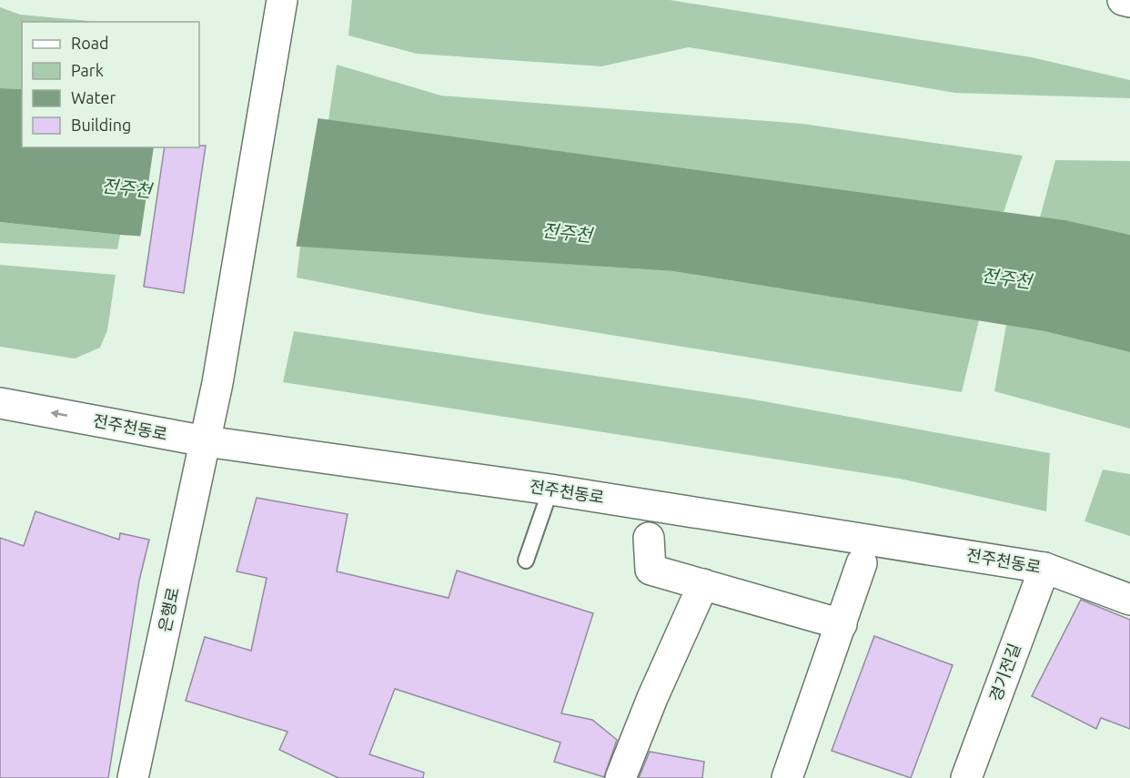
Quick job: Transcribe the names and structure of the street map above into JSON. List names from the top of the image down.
{
  "streets": {
    "street": ["전주천동로", "은행로", "경기전길"]
  },
  "crossings": [
    ["전주천동로", "은행로"],
    ["전주천동로", "경기전길"]
  ],
  "water": ["전주천"],
  "legend": [
    "Road",
    "Park",
    "Water",
    "Building"
  ]
}
